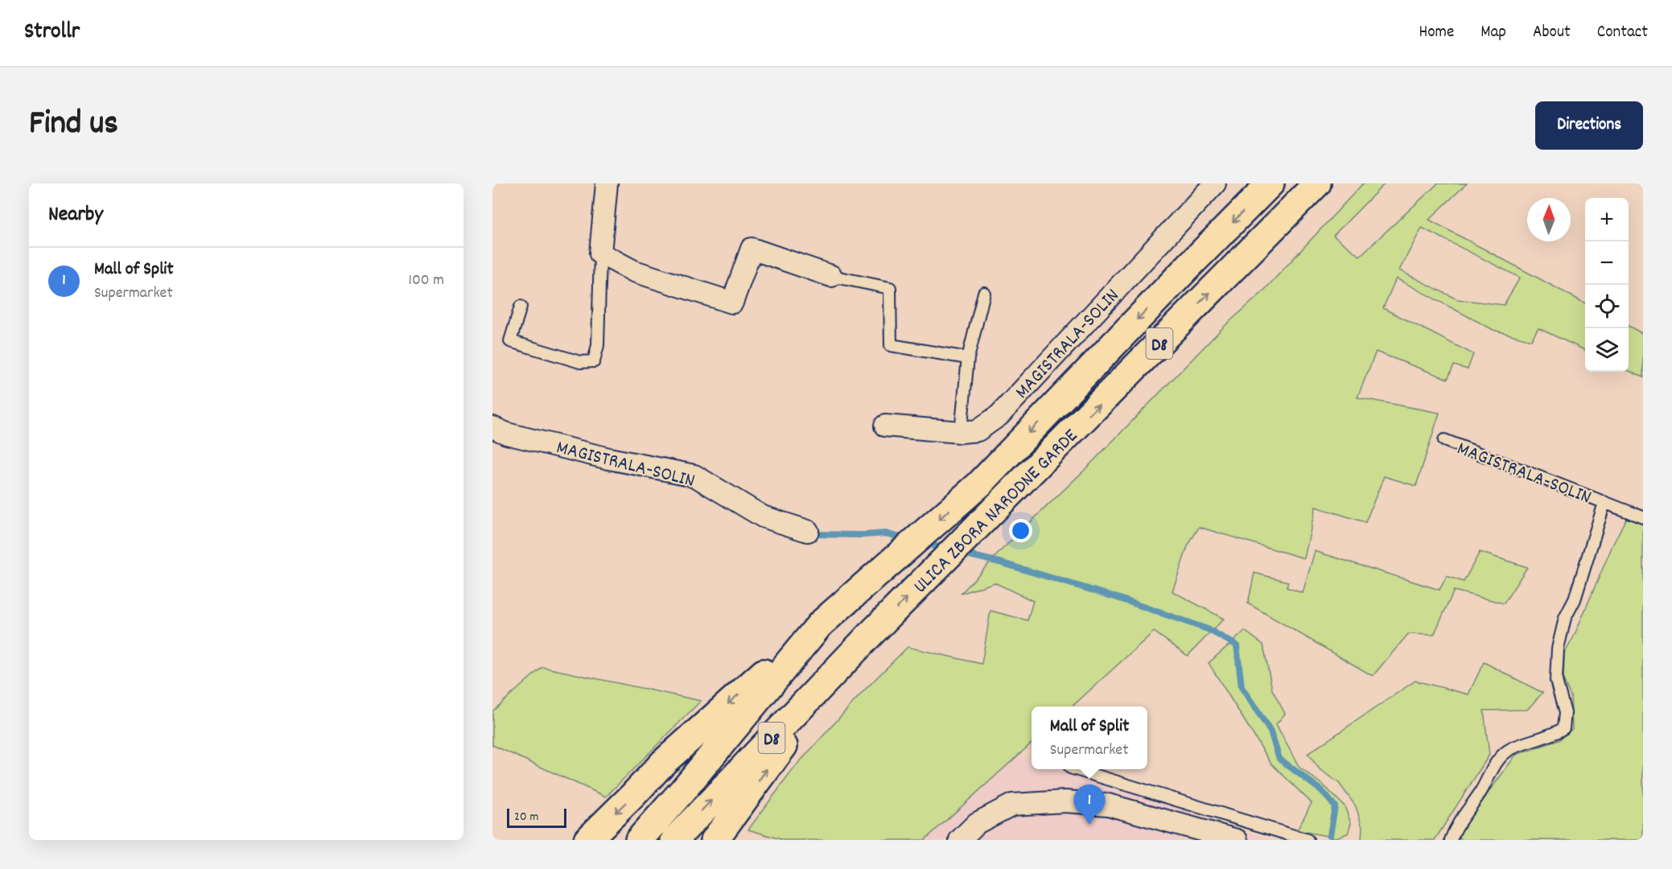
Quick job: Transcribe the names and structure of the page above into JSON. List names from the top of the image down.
{
  "streets": {
    "highway": ["D8", "ULICA ZBORA NARODNE GARDE"],
    "street": ["MAGISTRALA-SOLIN"]
  },
  "scale_bar": "20 m",
  "north": "top",
  "page": {
    "header": "Strollr",
    "nav": [
      "Home",
      "Map",
      "About",
      "Contact"
    ],
    "title": "Find us",
    "buttons": "Directions",
    "heading": "Nearby",
    "map_buttons": ["+", "−"],
    "list": [
      {
        "mark": "1",
        "name": "Mall of Split",
        "note": "Supermarket",
        "value": "100 m"
      }
    ],
    "popup": ["Mall of Split", "Supermarket"],
    "pins": "1",
    "scale": "20 m"
  }
}
